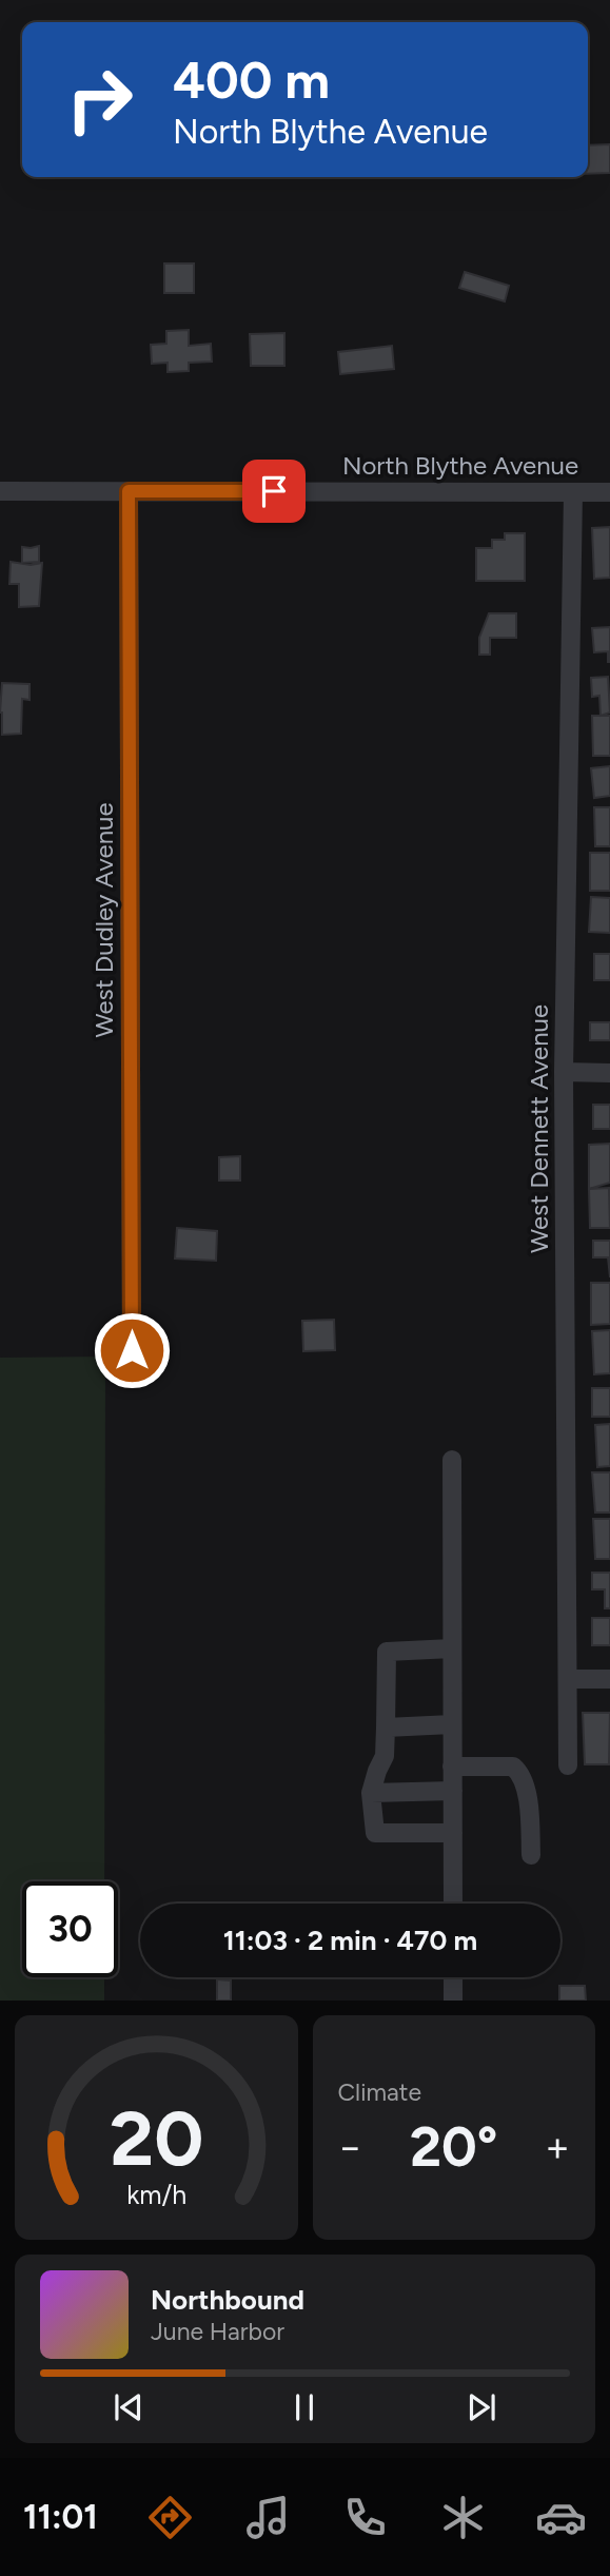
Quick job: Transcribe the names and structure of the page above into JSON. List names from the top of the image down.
{
  "streets": {
    "street": ["North Blythe Avenue", "West Dudley Avenue", "West Dennett Avenue"]
  },
  "crossings": [
    ["North Blythe Avenue", "West Dudley Avenue"],
    ["North Blythe Avenue", "West Dennett Avenue"]
  ],
  "page": {
    "turn": ["400 m", "North Blythe Avenue"],
    "limit": "30",
    "trip": "11:03 · 2 min · 470 m",
    "tile": "Climate",
    "heat": ["−", "20°", "+"],
    "song": ["Northbound", "June Harbor"],
    "tabs": "11:01",
    "gauge": ["20", "km/h"]
  }
}
